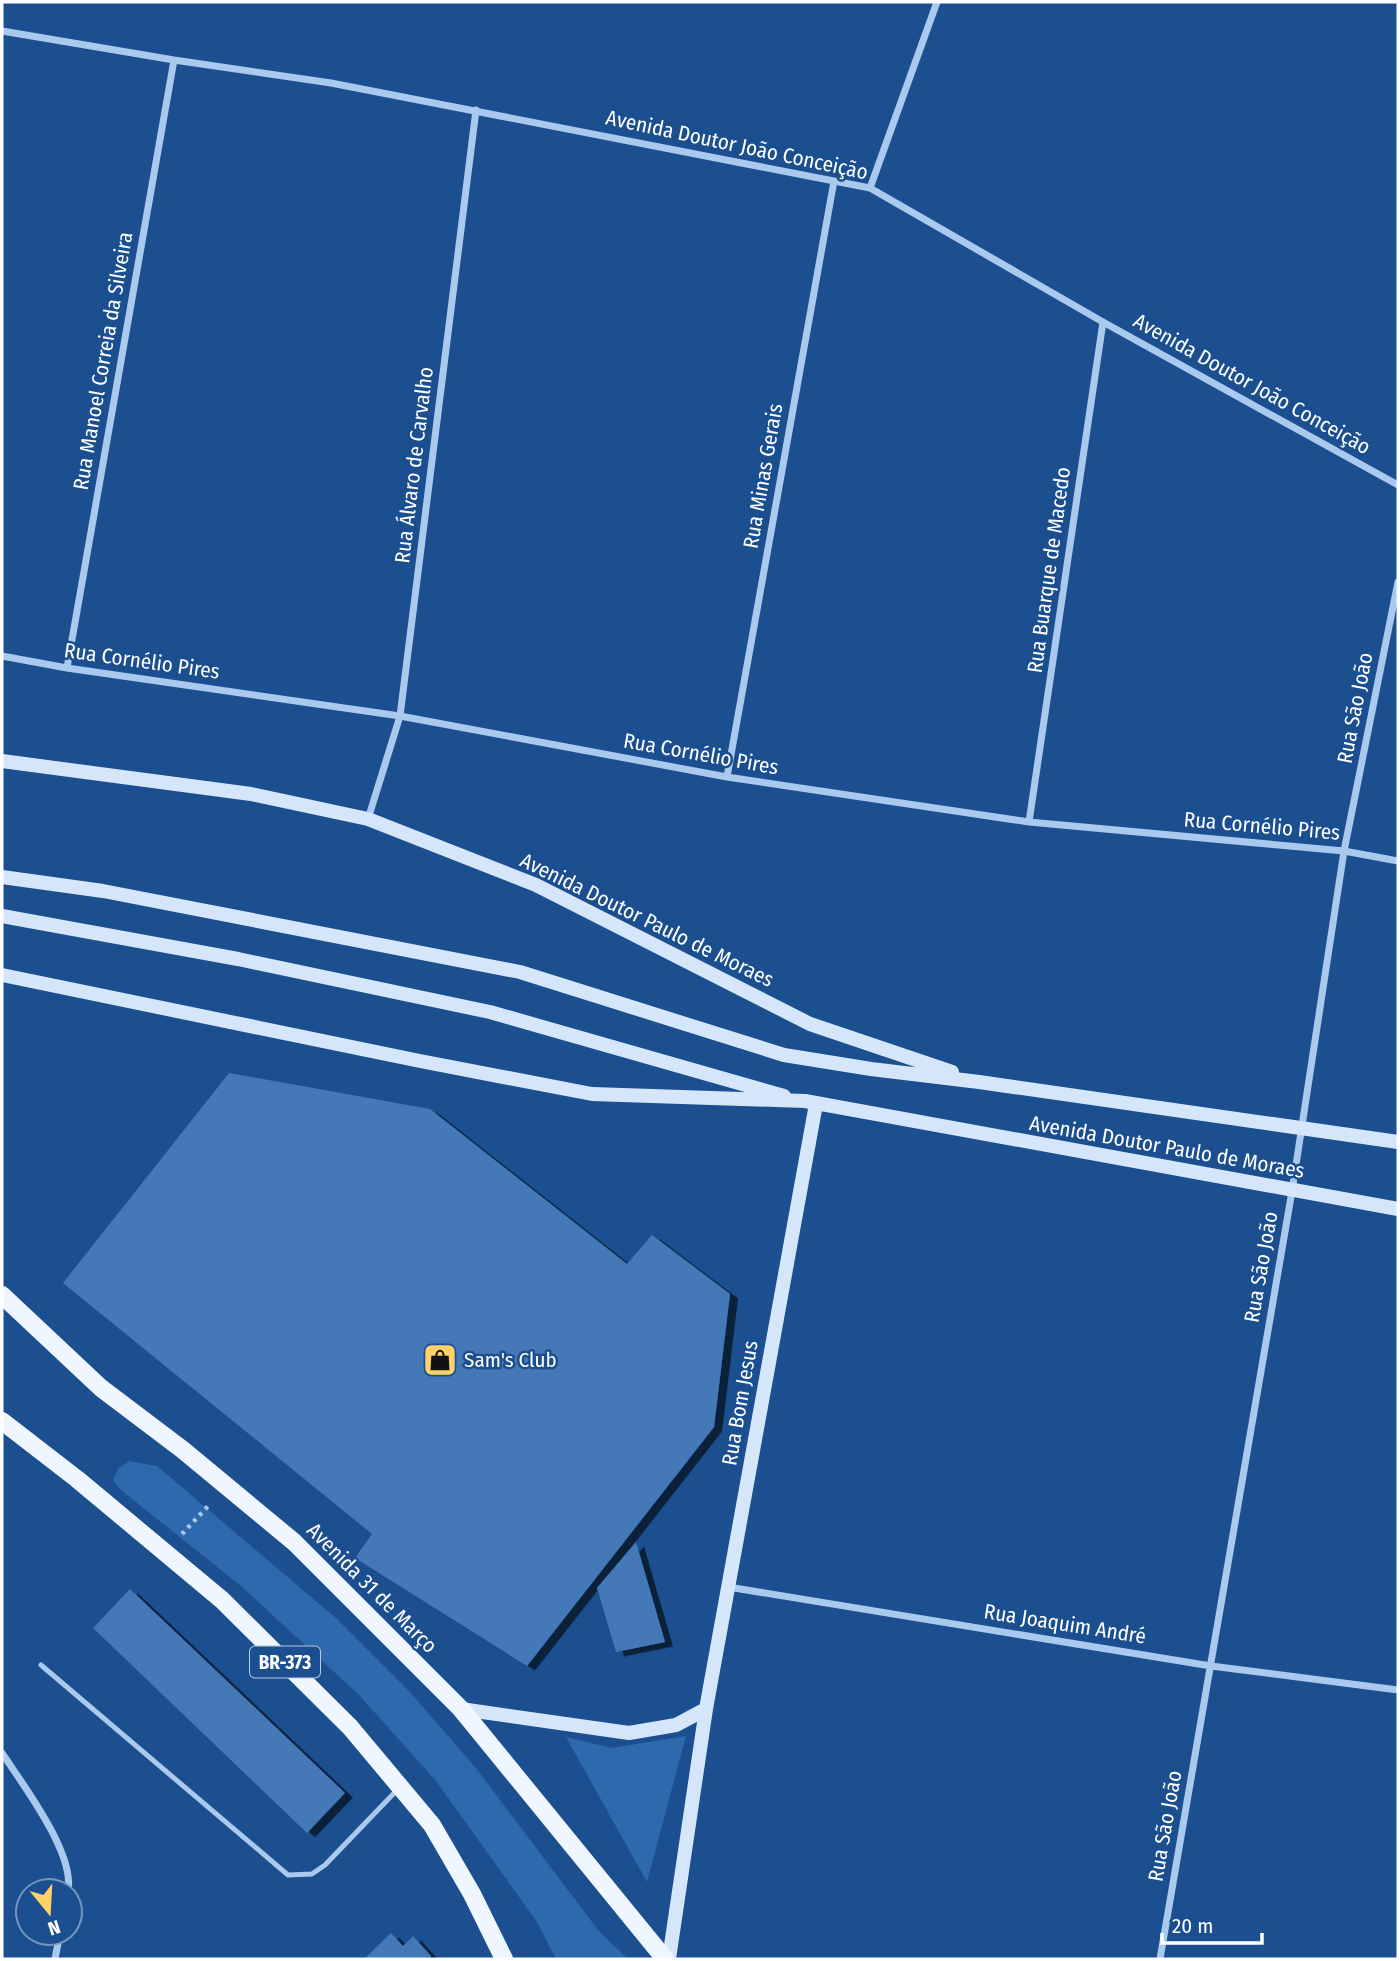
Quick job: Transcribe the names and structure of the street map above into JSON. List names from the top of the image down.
{
  "streets": {
    "main road": [
      "Avenida Doutor Paulo de Moraes",
      "Rua Bom Jesus",
      "Avenida 31 de Março",
      "BR-373"
    ],
    "street": [
      "Avenida Doutor João Conceição",
      "Rua Manoel Correia da Silveira",
      "Rua Álvaro de Carvalho",
      "Rua Minas Gerais",
      "Rua Buarque de Macedo",
      "Rua Cornélio Pires",
      "Rua São João",
      "Rua Joaquim André"
    ]
  },
  "crossings": [
    ["Avenida Doutor João Conceição", "Rua Manoel Correia da Silveira"],
    ["Avenida Doutor João Conceição", "Rua Álvaro de Carvalho"],
    ["Avenida Doutor João Conceição", "Rua Minas Gerais"],
    ["Avenida Doutor João Conceição", "Rua Buarque de Macedo"],
    ["Rua Manoel Correia da Silveira", "Rua Cornélio Pires"],
    ["Rua Álvaro de Carvalho", "Rua Cornélio Pires"],
    ["Rua Álvaro de Carvalho", "Avenida Doutor Paulo de Moraes"],
    ["Rua Minas Gerais", "Rua Cornélio Pires"],
    ["Rua Buarque de Macedo", "Rua Cornélio Pires"],
    ["Rua Cornélio Pires", "Rua São João"],
    ["Rua São João", "Avenida Doutor Paulo de Moraes"],
    ["Rua São João", "Rua Joaquim André"],
    ["Avenida Doutor Paulo de Moraes", "Rua Bom Jesus"],
    ["Rua Bom Jesus", "Avenida 31 de Março"],
    ["Rua Bom Jesus", "Rua Joaquim André"]
  ],
  "places": {
    "shop": ["Sam's Club"]
  },
  "scale_bar": "20 m",
  "north": "bottom"
}
